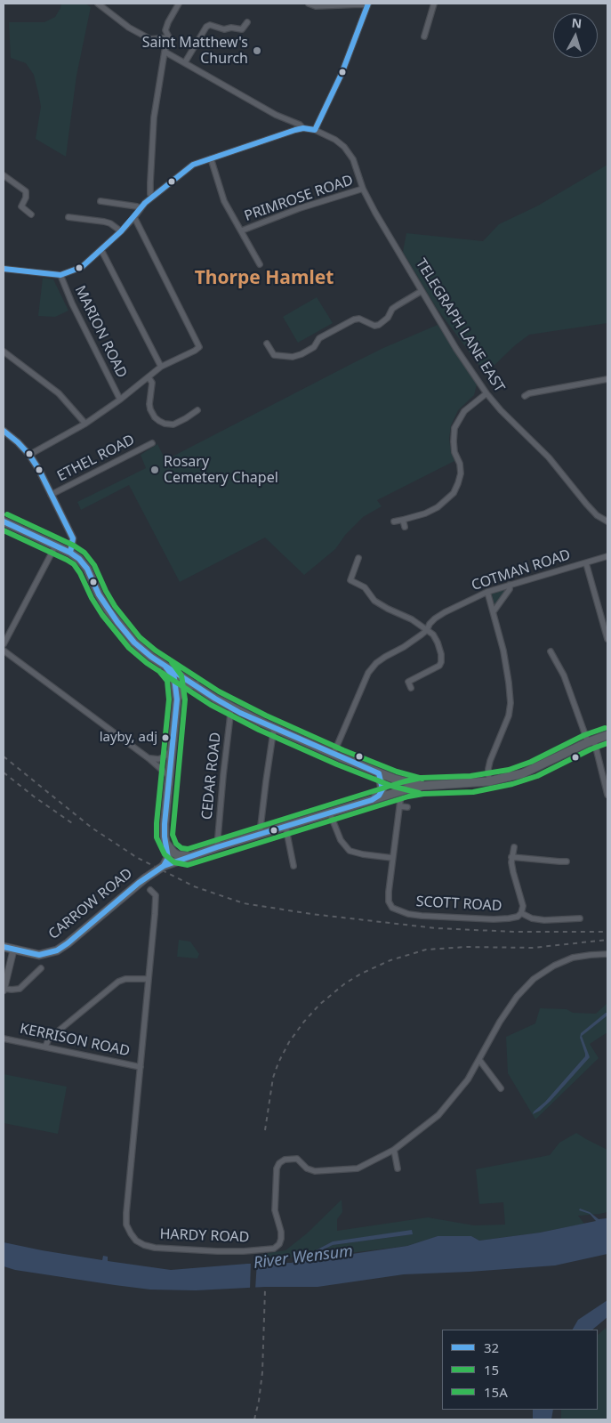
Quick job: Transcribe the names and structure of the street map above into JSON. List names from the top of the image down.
{
  "streets": {
    "main road": ["CARROW ROAD"],
    "street": [
      "PRIMROSE ROAD",
      "TELEGRAPH LANE EAST",
      "MARION ROAD",
      "ETHEL ROAD",
      "COTMAN ROAD",
      "CEDAR ROAD",
      "SCOTT ROAD",
      "KERRISON ROAD",
      "HARDY ROAD"
    ]
  },
  "crossings": [
    ["PRIMROSE ROAD", "TELEGRAPH LANE EAST"],
    ["KERRISON ROAD", "HARDY ROAD"]
  ],
  "districts": ["Thorpe Hamlet"],
  "water": ["River Wensum"],
  "places": ["Saint Matthew's Church", "Rosary Cemetery Chapel", "layby, adj"],
  "lines": ["transit line 32", "transit line 15A", "transit line 15"],
  "legend": ["32", "15", "15A"],
  "north": "top"
}
